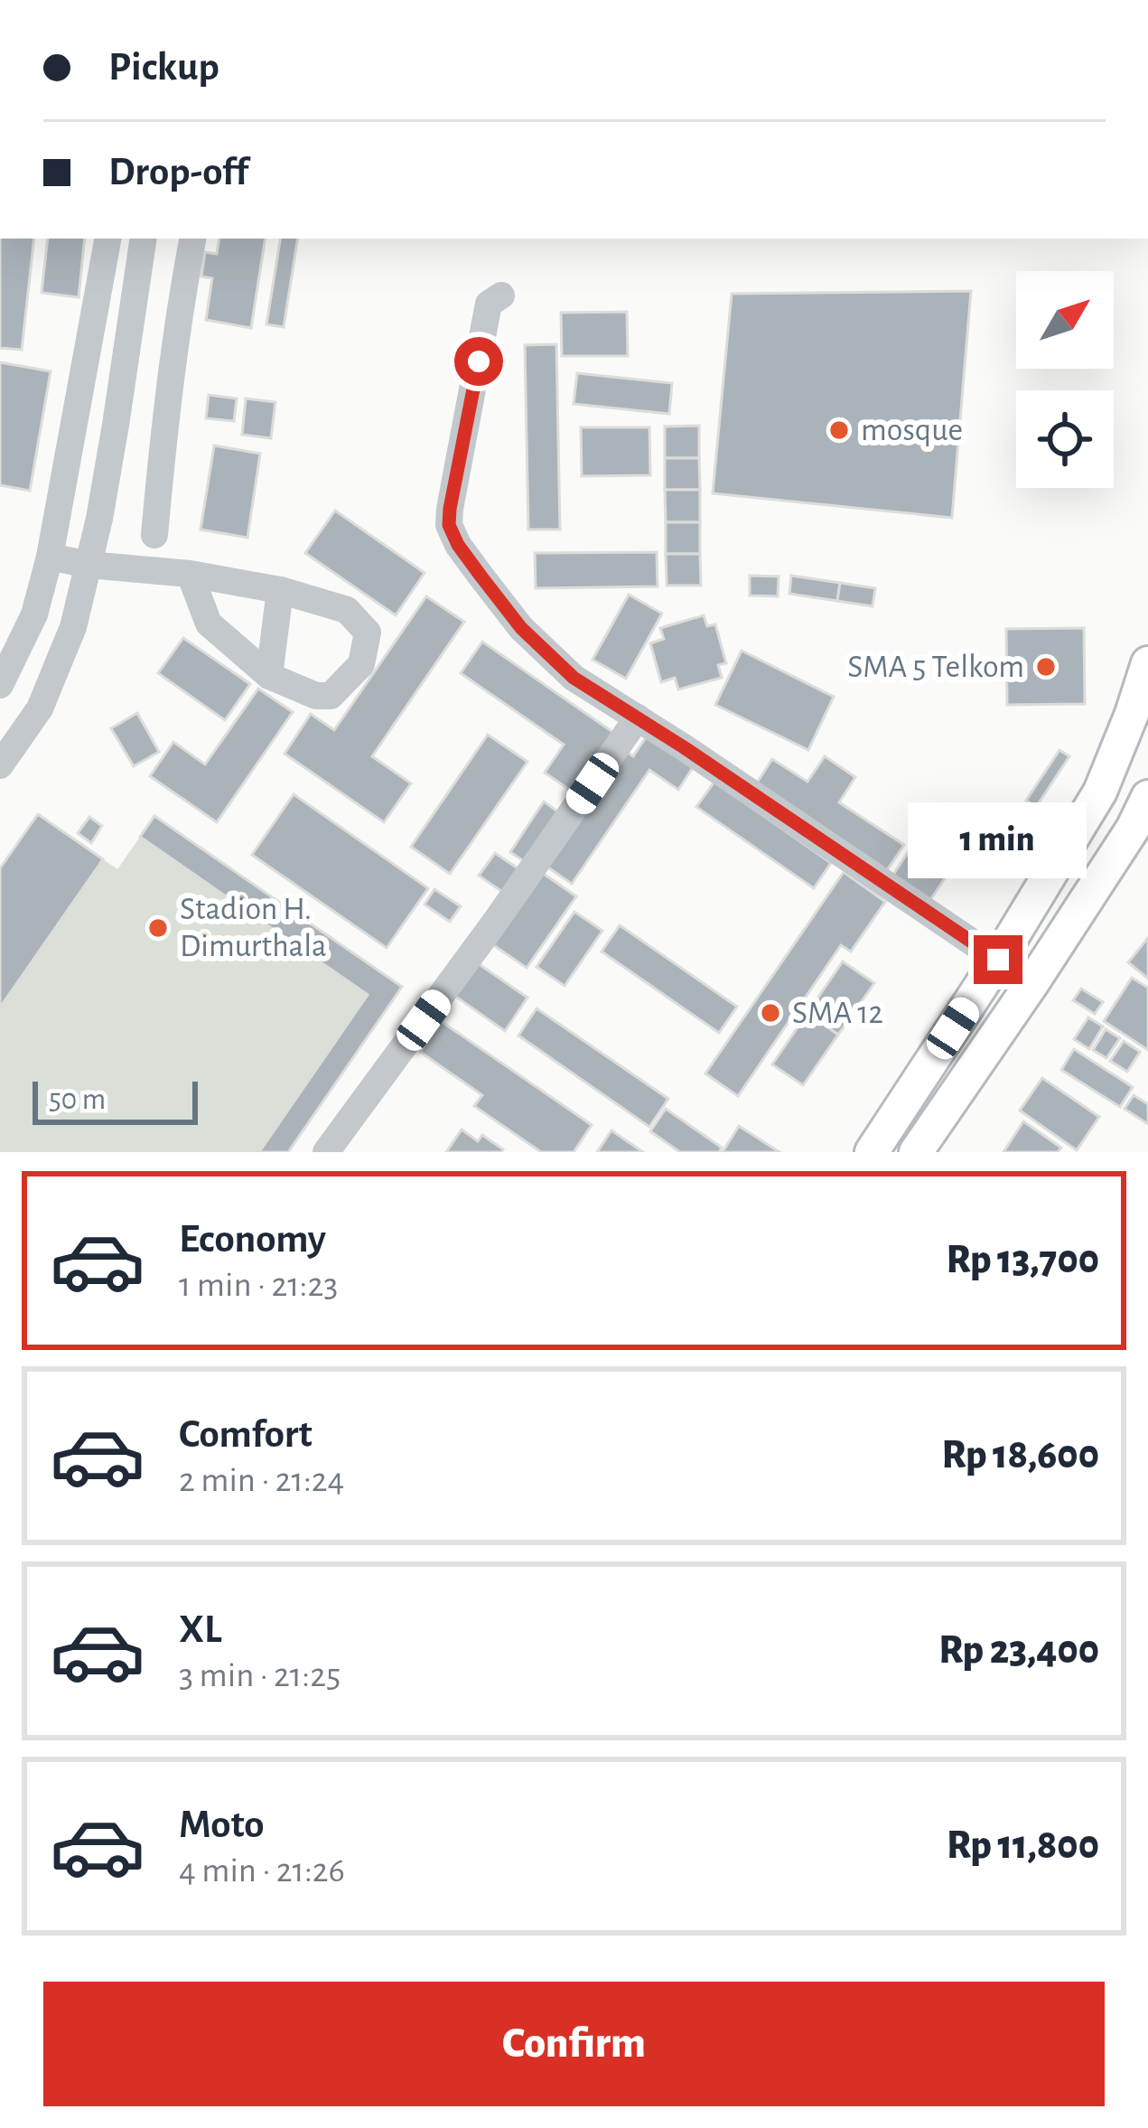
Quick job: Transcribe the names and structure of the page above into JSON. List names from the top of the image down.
{
  "places": [
    "mosque",
    "SMA 5 Telkom",
    "Stadion H. Dimurthala",
    "SMA 12"
  ],
  "scale_bar": "50 m",
  "north": "top right",
  "page": {
    "banner": ["Pickup", "Drop-off"],
    "bubble": "1 min",
    "scale": "50 m",
    "list": [
      {
        "name": "Economy",
        "note": "1 min · 21:23",
        "value": "Rp 13,700"
      },
      {
        "name": "Comfort",
        "note": "2 min · 21:24",
        "value": "Rp 18,600"
      },
      {
        "name": "XL",
        "note": "3 min · 21:25",
        "value": "Rp 23,400"
      },
      {
        "name": "Moto",
        "note": "4 min · 21:26",
        "value": "Rp 11,800"
      }
    ],
    "buttons": "Confirm"
  }
}
